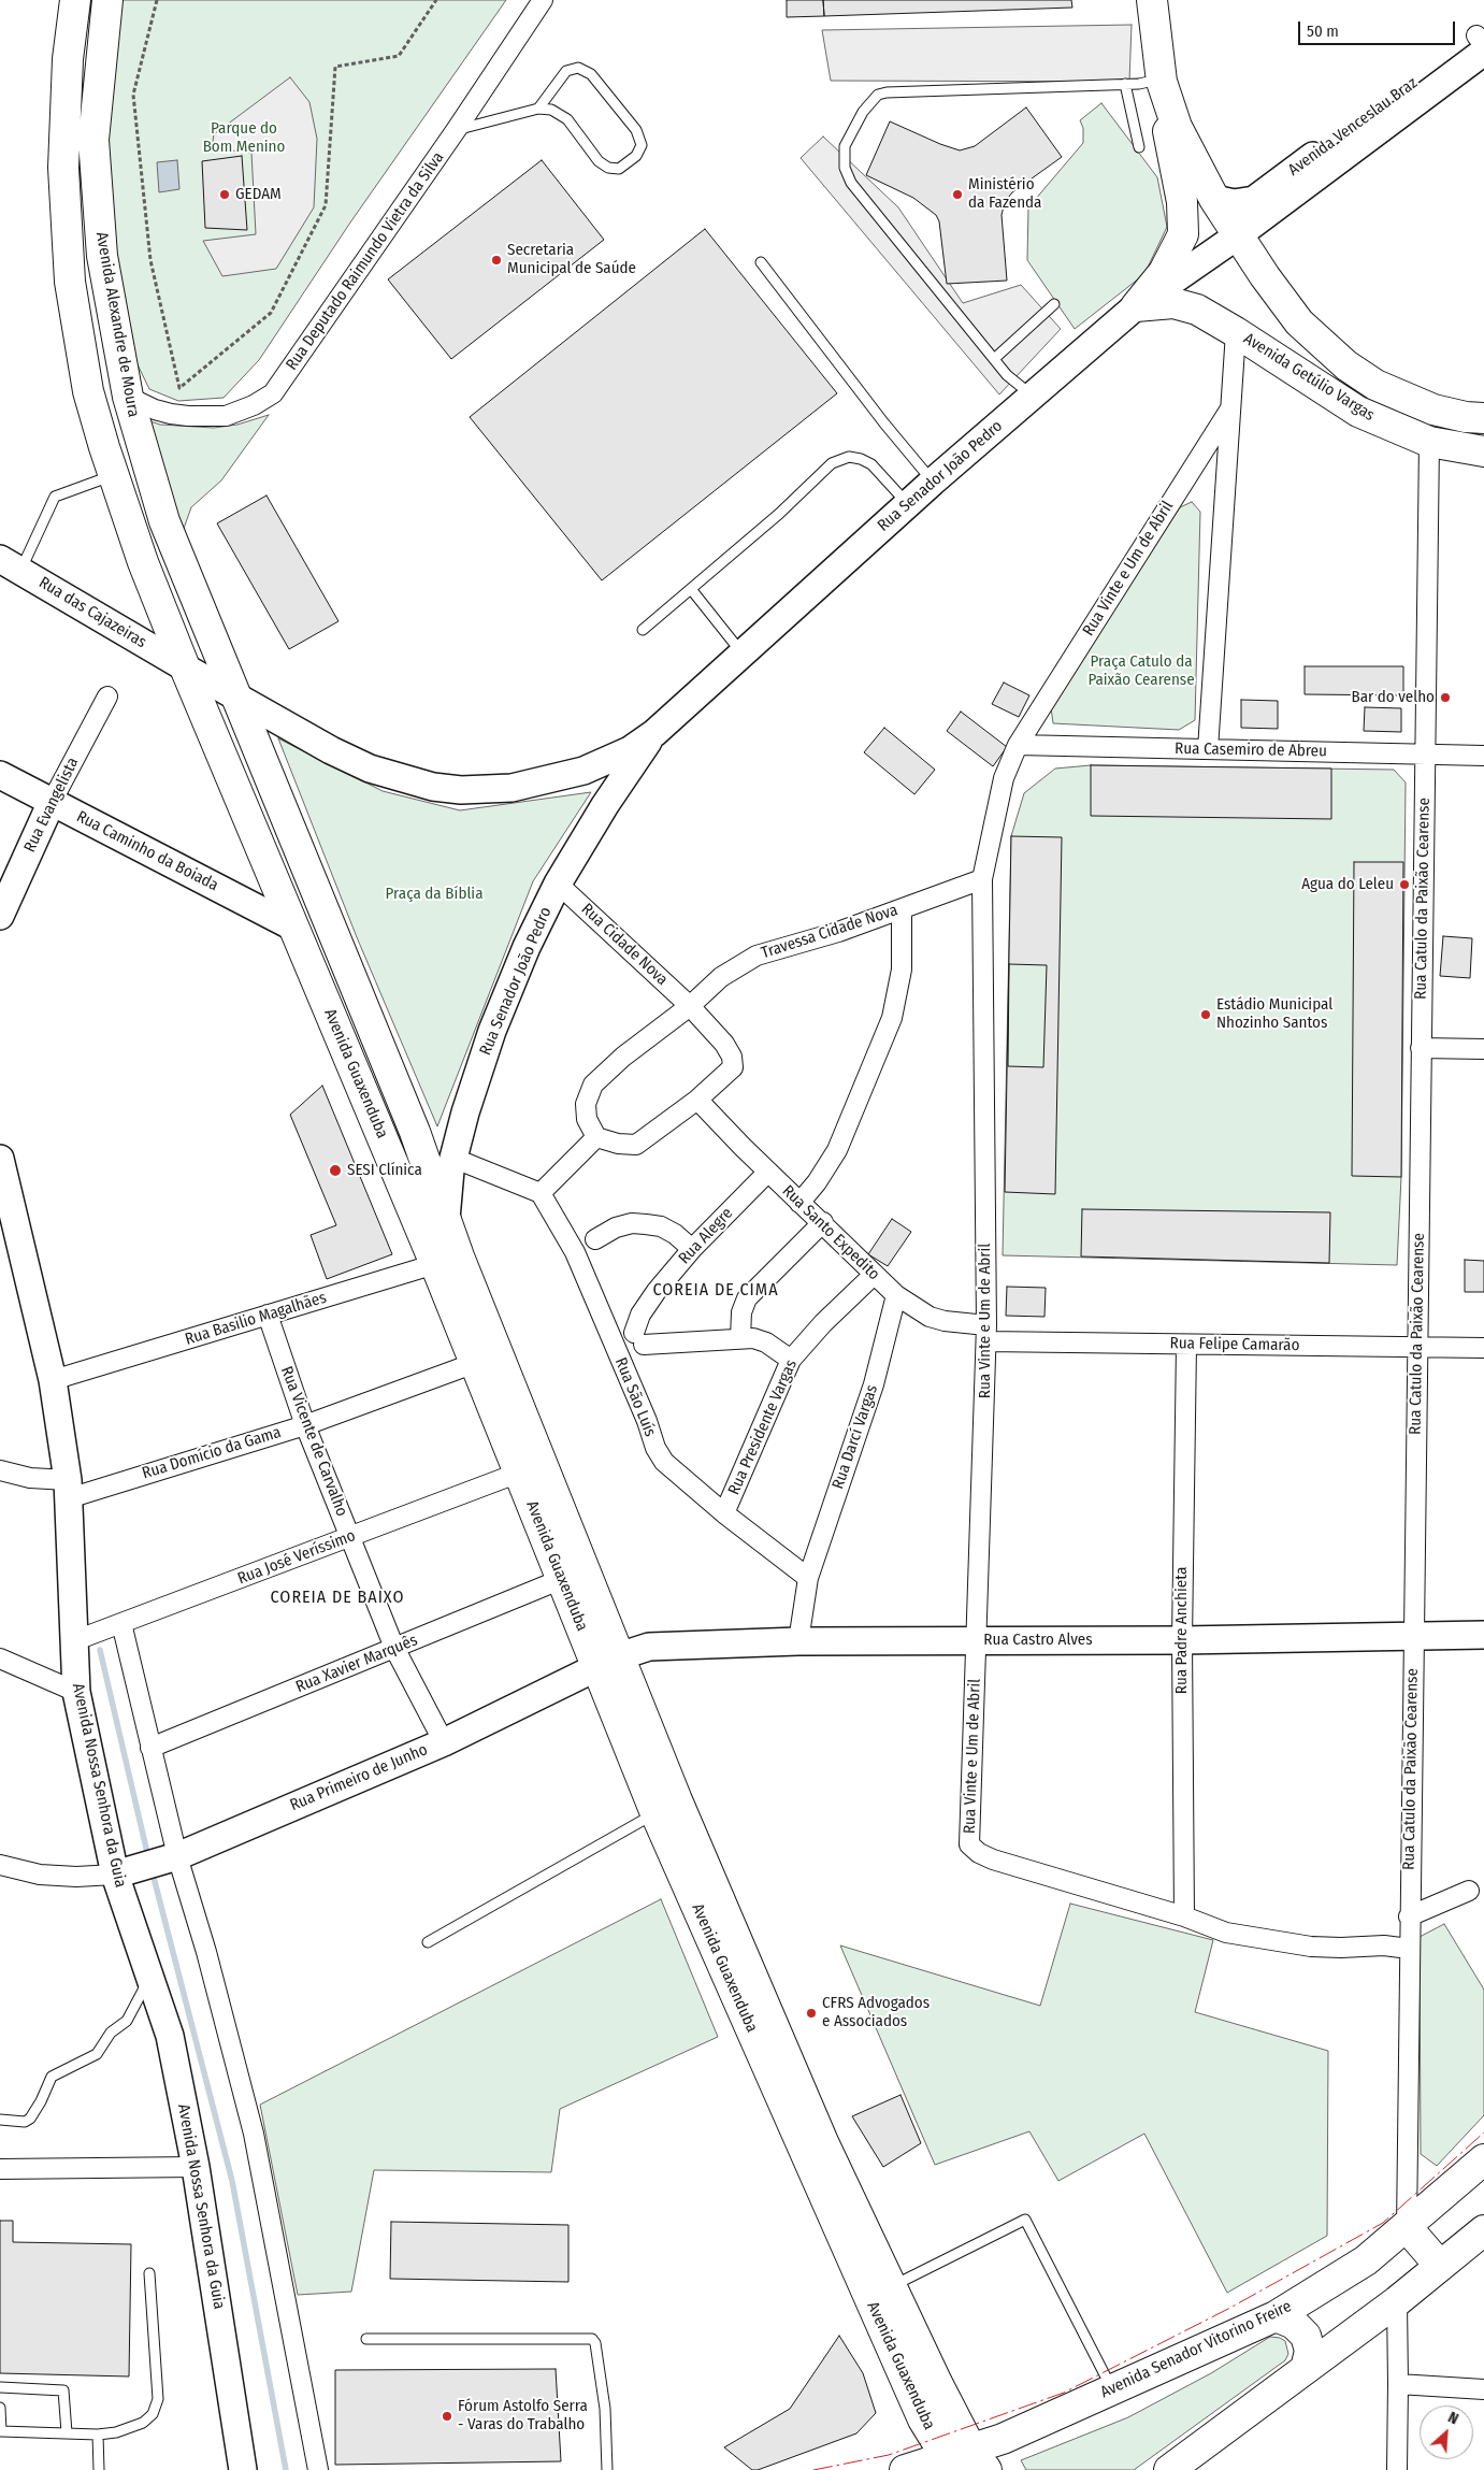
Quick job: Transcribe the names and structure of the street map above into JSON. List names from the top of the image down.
{
  "streets": {
    "main road": [
      "Avenida Alexandre de Moura",
      "Avenida Getúlio Vargas",
      "Avenida Guaxenduba",
      "Avenida Senador Vitorino Freire"
    ],
    "street": [
      "Avenida Venceslau Braz",
      "Rua Deputado Raimundo Vietra da Silva",
      "Rua Senador João Pedro",
      "Rua Vinte e Um de Abril",
      "Rua das Cajazeiras",
      "Rua Casemiro de Abreu",
      "Rua Evangelista",
      "Rua Caminho da Boiada",
      "Rua Catulo da Paixão Cearense",
      "Travessa Cidade Nova",
      "Rua Cidade Nova",
      "Rua Santo Expedito",
      "Rua Alegre",
      "Rua Basilio Magalhães",
      "Rua Felipe Camarão",
      "Rua São Luís",
      "Rua Presidente Vargas",
      "Rua Darcí Vargas",
      "Rua Vicente de Carvalho",
      "Rua Domício da Gama",
      "Rua José Veríssimo",
      "Rua Padre Anchieta",
      "Rua Castro Alves",
      "Rua Xavier Marquês",
      "Rua Primeiro de Junho",
      "Avenida Nossa Senhora da Guia"
    ]
  },
  "crossings": [
    ["Avenida Venceslau Braz", "Avenida Getúlio Vargas"],
    ["Avenida Venceslau Braz", "Rua Senador João Pedro"],
    ["Rua Deputado Raimundo Vietra da Silva", "Avenida Alexandre de Moura"],
    ["Avenida Alexandre de Moura", "Rua Senador João Pedro"],
    ["Avenida Alexandre de Moura", "Rua das Cajazeiras"],
    ["Avenida Alexandre de Moura", "Avenida Guaxenduba"],
    ["Avenida Getúlio Vargas", "Rua Senador João Pedro"],
    ["Avenida Getúlio Vargas", "Rua Catulo da Paixão Cearense"],
    ["Rua Senador João Pedro", "Rua das Cajazeiras"],
    ["Rua Senador João Pedro", "Rua Cidade Nova"],
    ["Rua Senador João Pedro", "Avenida Guaxenduba"],
    ["Rua Vinte e Um de Abril", "Rua Casemiro de Abreu"],
    ["Rua Vinte e Um de Abril", "Rua Catulo da Paixão Cearense"],
    ["Rua Vinte e Um de Abril", "Travessa Cidade Nova"],
    ["Rua Vinte e Um de Abril", "Rua Santo Expedito"],
    ["Rua Vinte e Um de Abril", "Rua Felipe Camarão"],
    ["Rua Vinte e Um de Abril", "Rua Padre Anchieta"],
    ["Rua Vinte e Um de Abril", "Rua Castro Alves"],
    ["Rua das Cajazeiras", "Avenida Guaxenduba"],
    ["Rua Casemiro de Abreu", "Rua Catulo da Paixão Cearense"],
    ["Rua Evangelista", "Rua Caminho da Boiada"],
    ["Rua Caminho da Boiada", "Avenida Guaxenduba"],
    ["Rua Catulo da Paixão Cearense", "Rua Felipe Camarão"],
    ["Rua Catulo da Paixão Cearense", "Rua Castro Alves"],
    ["Rua Catulo da Paixão Cearense", "Avenida Senador Vitorino Freire"],
    ["Travessa Cidade Nova", "Rua Cidade Nova"],
    ["Rua Cidade Nova", "Rua Santo Expedito"],
    ["Avenida Guaxenduba", "Rua Basilio Magalhães"],
    ["Avenida Guaxenduba", "Rua Domício da Gama"],
    ["Avenida Guaxenduba", "Rua José Veríssimo"],
    ["Avenida Guaxenduba", "Rua Castro Alves"],
    ["Avenida Guaxenduba", "Rua Xavier Marquês"],
    ["Avenida Guaxenduba", "Rua Primeiro de Junho"],
    ["Avenida Guaxenduba", "Avenida Senador Vitorino Freire"],
    ["Rua Santo Expedito", "Rua Alegre"],
    ["Rua Santo Expedito", "Rua Felipe Camarão"],
    ["Rua Santo Expedito", "Rua Presidente Vargas"],
    ["Rua Santo Expedito", "Rua Darcí Vargas"],
    ["Rua Basilio Magalhães", "Rua Vicente de Carvalho"],
    ["Rua Basilio Magalhães", "Avenida Nossa Senhora da Guia"],
    ["Rua Felipe Camarão", "Rua Padre Anchieta"],
    ["Rua São Luís", "Rua Presidente Vargas"],
    ["Rua São Luís", "Rua Darcí Vargas"],
    ["Rua Vicente de Carvalho", "Rua Domício da Gama"],
    ["Rua Vicente de Carvalho", "Rua José Veríssimo"],
    ["Rua Vicente de Carvalho", "Rua Xavier Marquês"],
    ["Rua Vicente de Carvalho", "Rua Primeiro de Junho"],
    ["Rua Domício da Gama", "Avenida Nossa Senhora da Guia"],
    ["Rua José Veríssimo", "Avenida Nossa Senhora da Guia"],
    ["Rua Padre Anchieta", "Rua Castro Alves"],
    ["Rua Castro Alves", "Rua Primeiro de Junho"],
    ["Rua Primeiro de Junho", "Avenida Nossa Senhora da Guia"]
  ],
  "districts": ["COREIA DE CIMA", "COREIA DE BAIXO"],
  "parks": ["Parque do Bom Menino", "Praça Catulo da Paixão Cearense", "Praça da Bíblia"],
  "places": [
    "GEDAM",
    "Ministério da Fazenda",
    "Secretaria Municipal de Saúde",
    "Bar do velho",
    "Agua do Leleu",
    "Estádio Municipal Nhozinho Santos",
    "SESI Clínica",
    "CFRS Advogados e Associados",
    "Fórum Astolfo Serra - Varas do Trabalho"
  ],
  "scale_bar": "50 m",
  "north": "top right"
}
